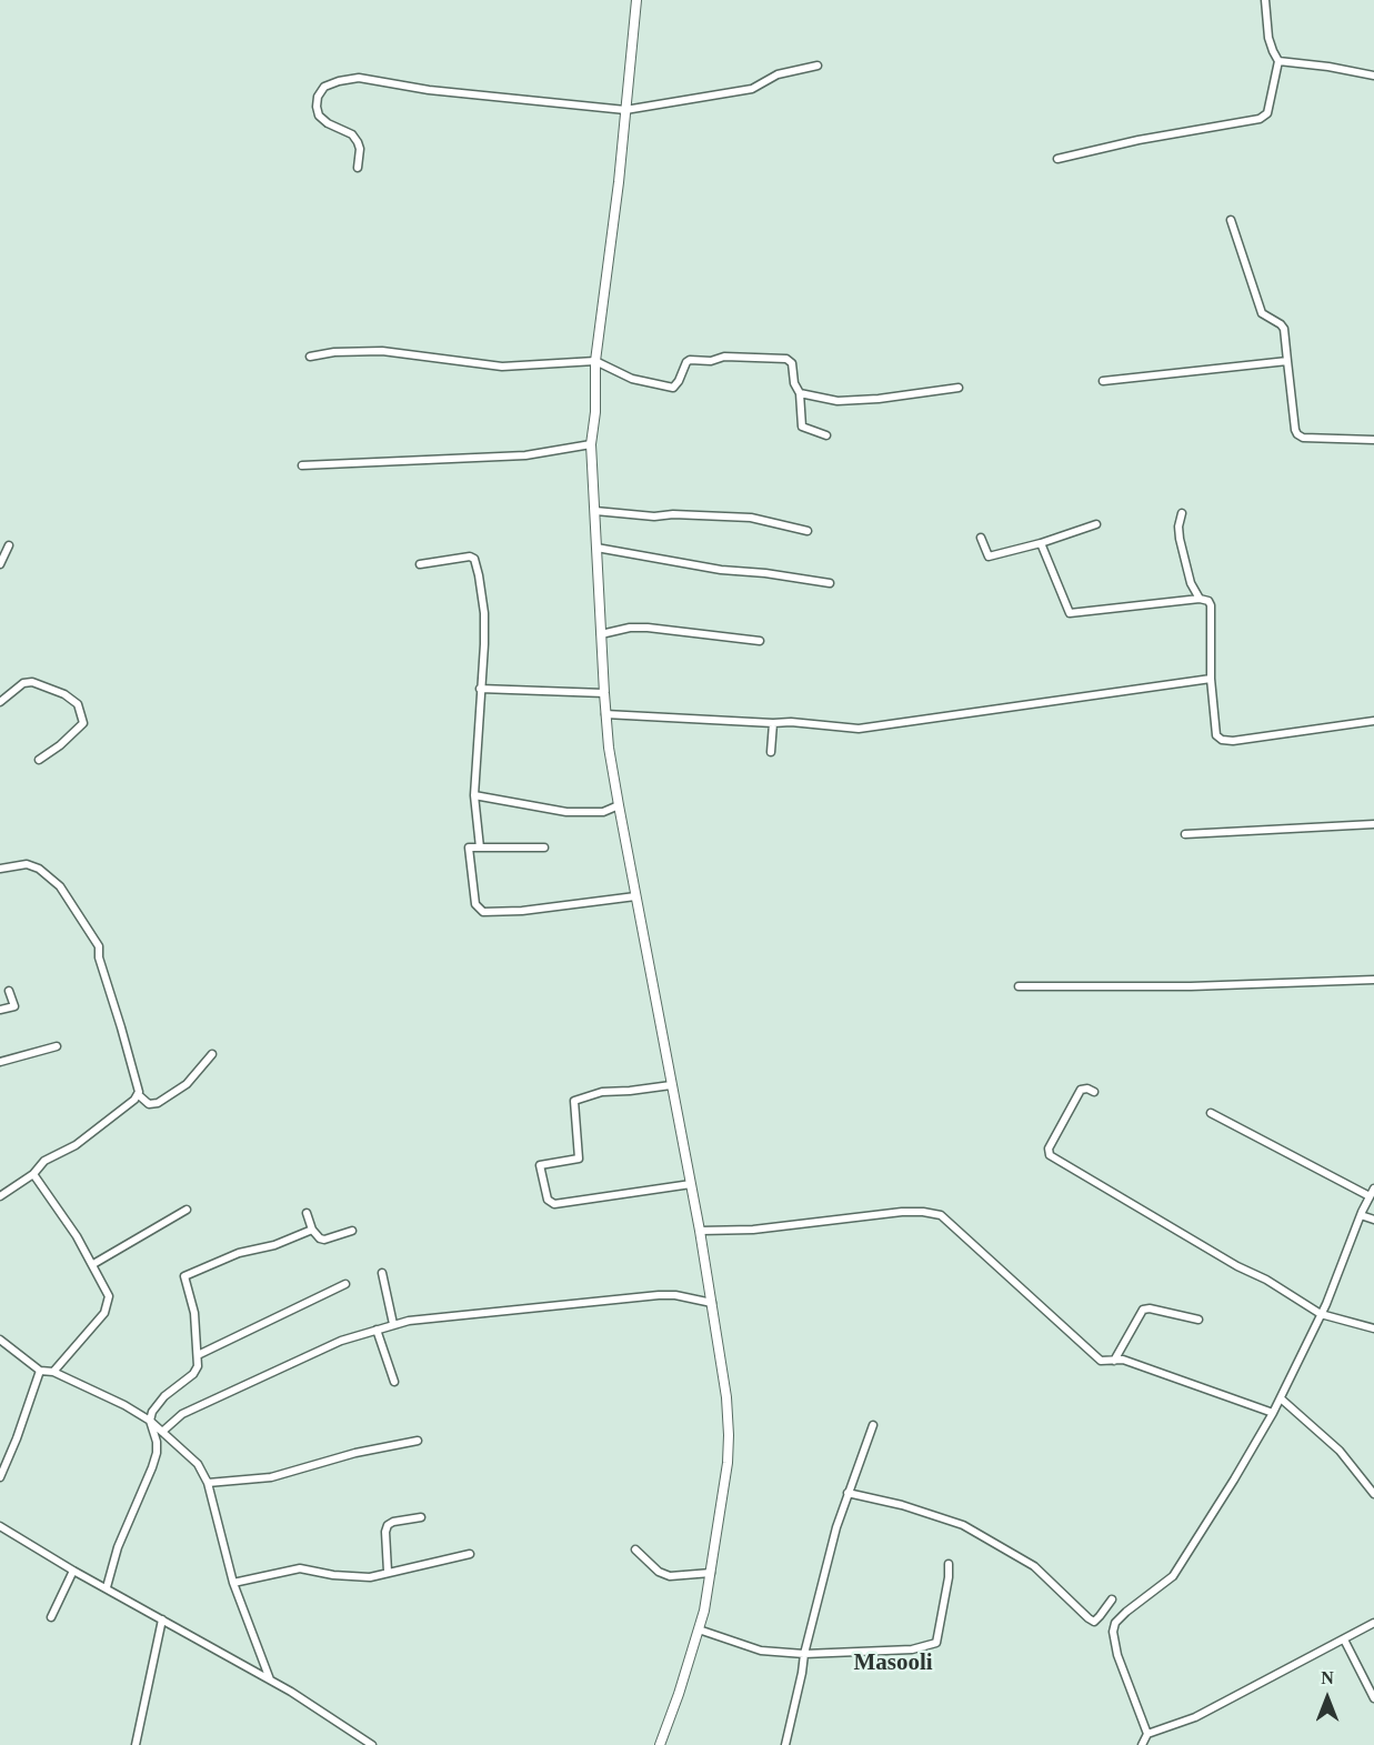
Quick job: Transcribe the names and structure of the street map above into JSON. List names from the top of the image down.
{
  "districts": ["Masooli"],
  "north": "top"
}
